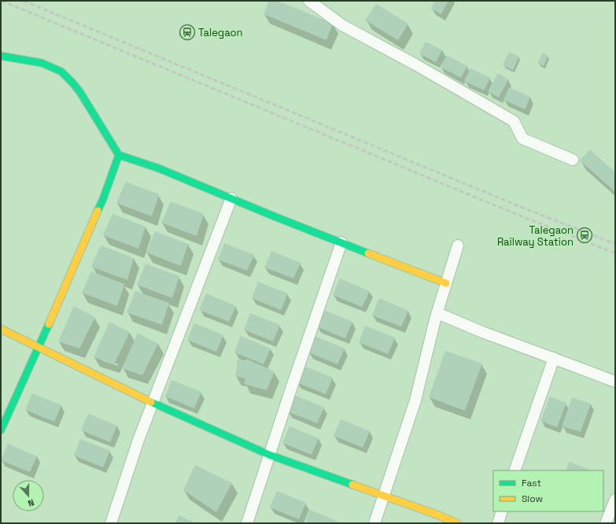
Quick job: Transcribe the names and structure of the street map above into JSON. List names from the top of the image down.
{
  "places": {
    "station": ["Talegaon", "Talegaon Railway Station"]
  },
  "legend": ["Fast", "Slow"],
  "north": "bottom"
}
